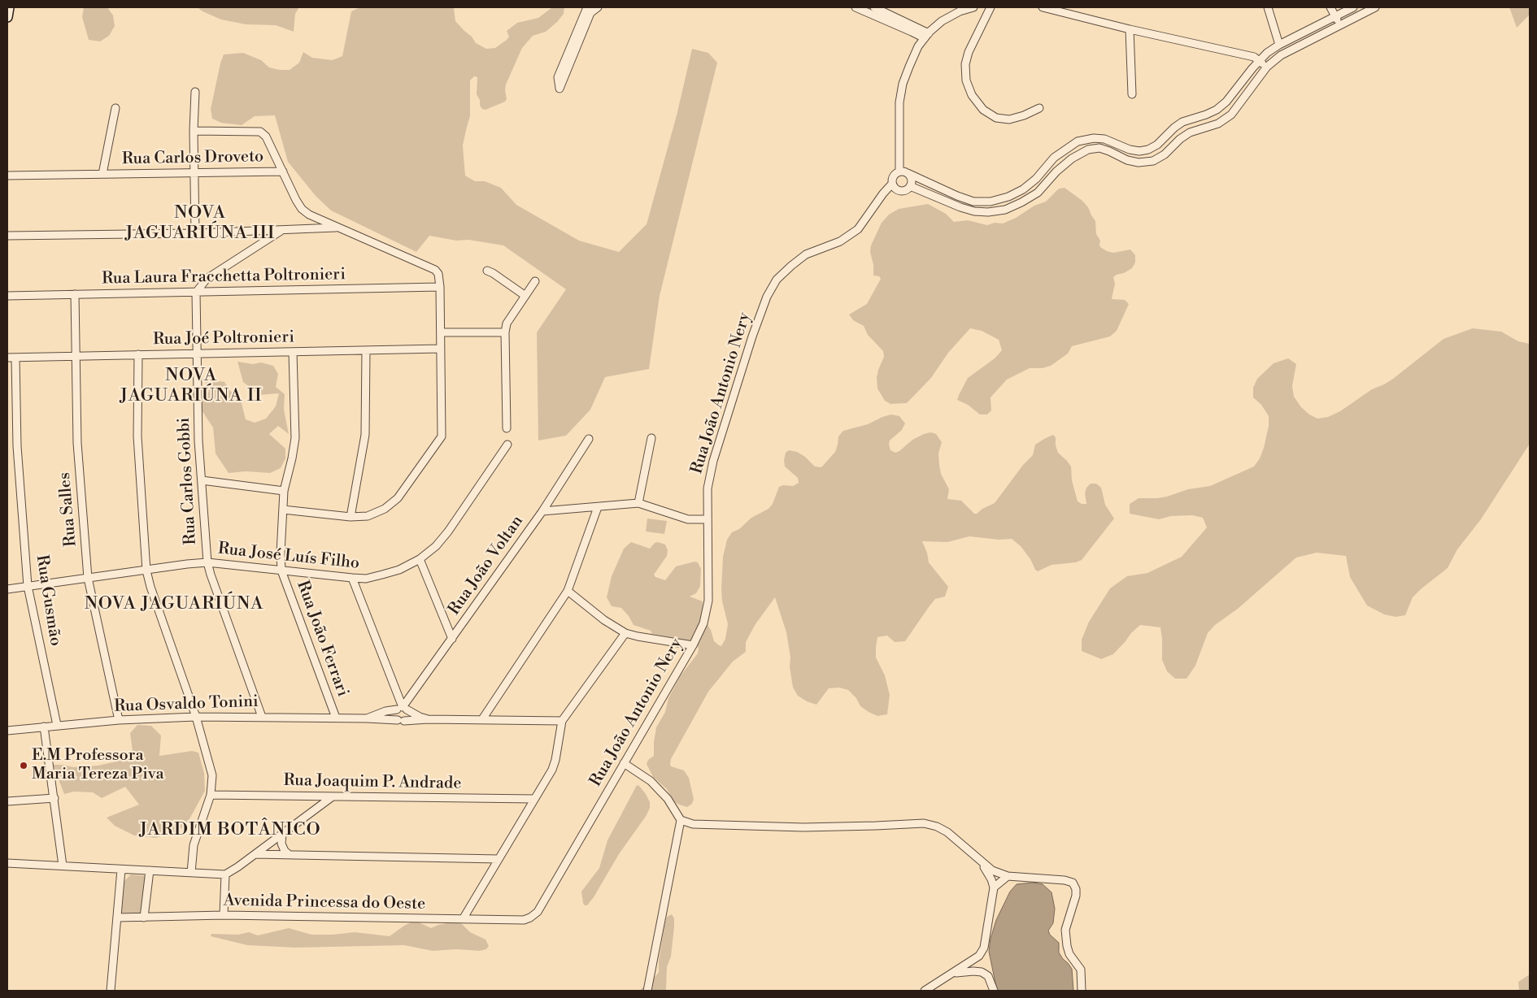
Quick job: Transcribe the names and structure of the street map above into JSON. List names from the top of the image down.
{
  "streets": {
    "street": [
      "Rua Carlos Droveto",
      "Rua Laura Fracchetta Poltronieri",
      "Rua Joé Poltronieri",
      "Rua João Antonio Nery",
      "Rua Carlos Gobbi",
      "Rua Salles",
      "Rua José Luís Filho",
      "Rua João Voltan",
      "Rua Gusmão",
      "Rua João Ferrari",
      "Rua Osvaldo Tonini",
      "Rua Joaquim P. Andrade",
      "Avenida Princessa do Oeste"
    ]
  },
  "crossings": [
    ["Rua Laura Fracchetta Poltronieri", "Rua Carlos Gobbi"],
    ["Rua Laura Fracchetta Poltronieri", "Rua Salles"],
    ["Rua Joé Poltronieri", "Rua Carlos Gobbi"],
    ["Rua Joé Poltronieri", "Rua Salles"],
    ["Rua Joé Poltronieri", "Rua Gusmão"],
    ["Rua Joé Poltronieri", "Rua João Ferrari"],
    ["Rua João Antonio Nery", "Avenida Princessa do Oeste"],
    ["Rua Carlos Gobbi", "Rua José Luís Filho"],
    ["Rua Carlos Gobbi", "Rua Osvaldo Tonini"],
    ["Rua Salles", "Rua José Luís Filho"],
    ["Rua Salles", "Rua Osvaldo Tonini"],
    ["Rua José Luís Filho", "Rua Gusmão"],
    ["Rua José Luís Filho", "Rua João Ferrari"],
    ["Rua João Voltan", "Rua Osvaldo Tonini"],
    ["Rua Gusmão", "Rua Osvaldo Tonini"],
    ["Rua João Ferrari", "Rua Osvaldo Tonini"]
  ],
  "districts": [
    "NOVA JAGUARIÚNA III",
    "NOVA JAGUARIÚNA II",
    "NOVA JAGUARIÚNA",
    "JARDIM BOTÂNICO"
  ],
  "places": ["E.M Professora Maria Tereza Piva"]
}
